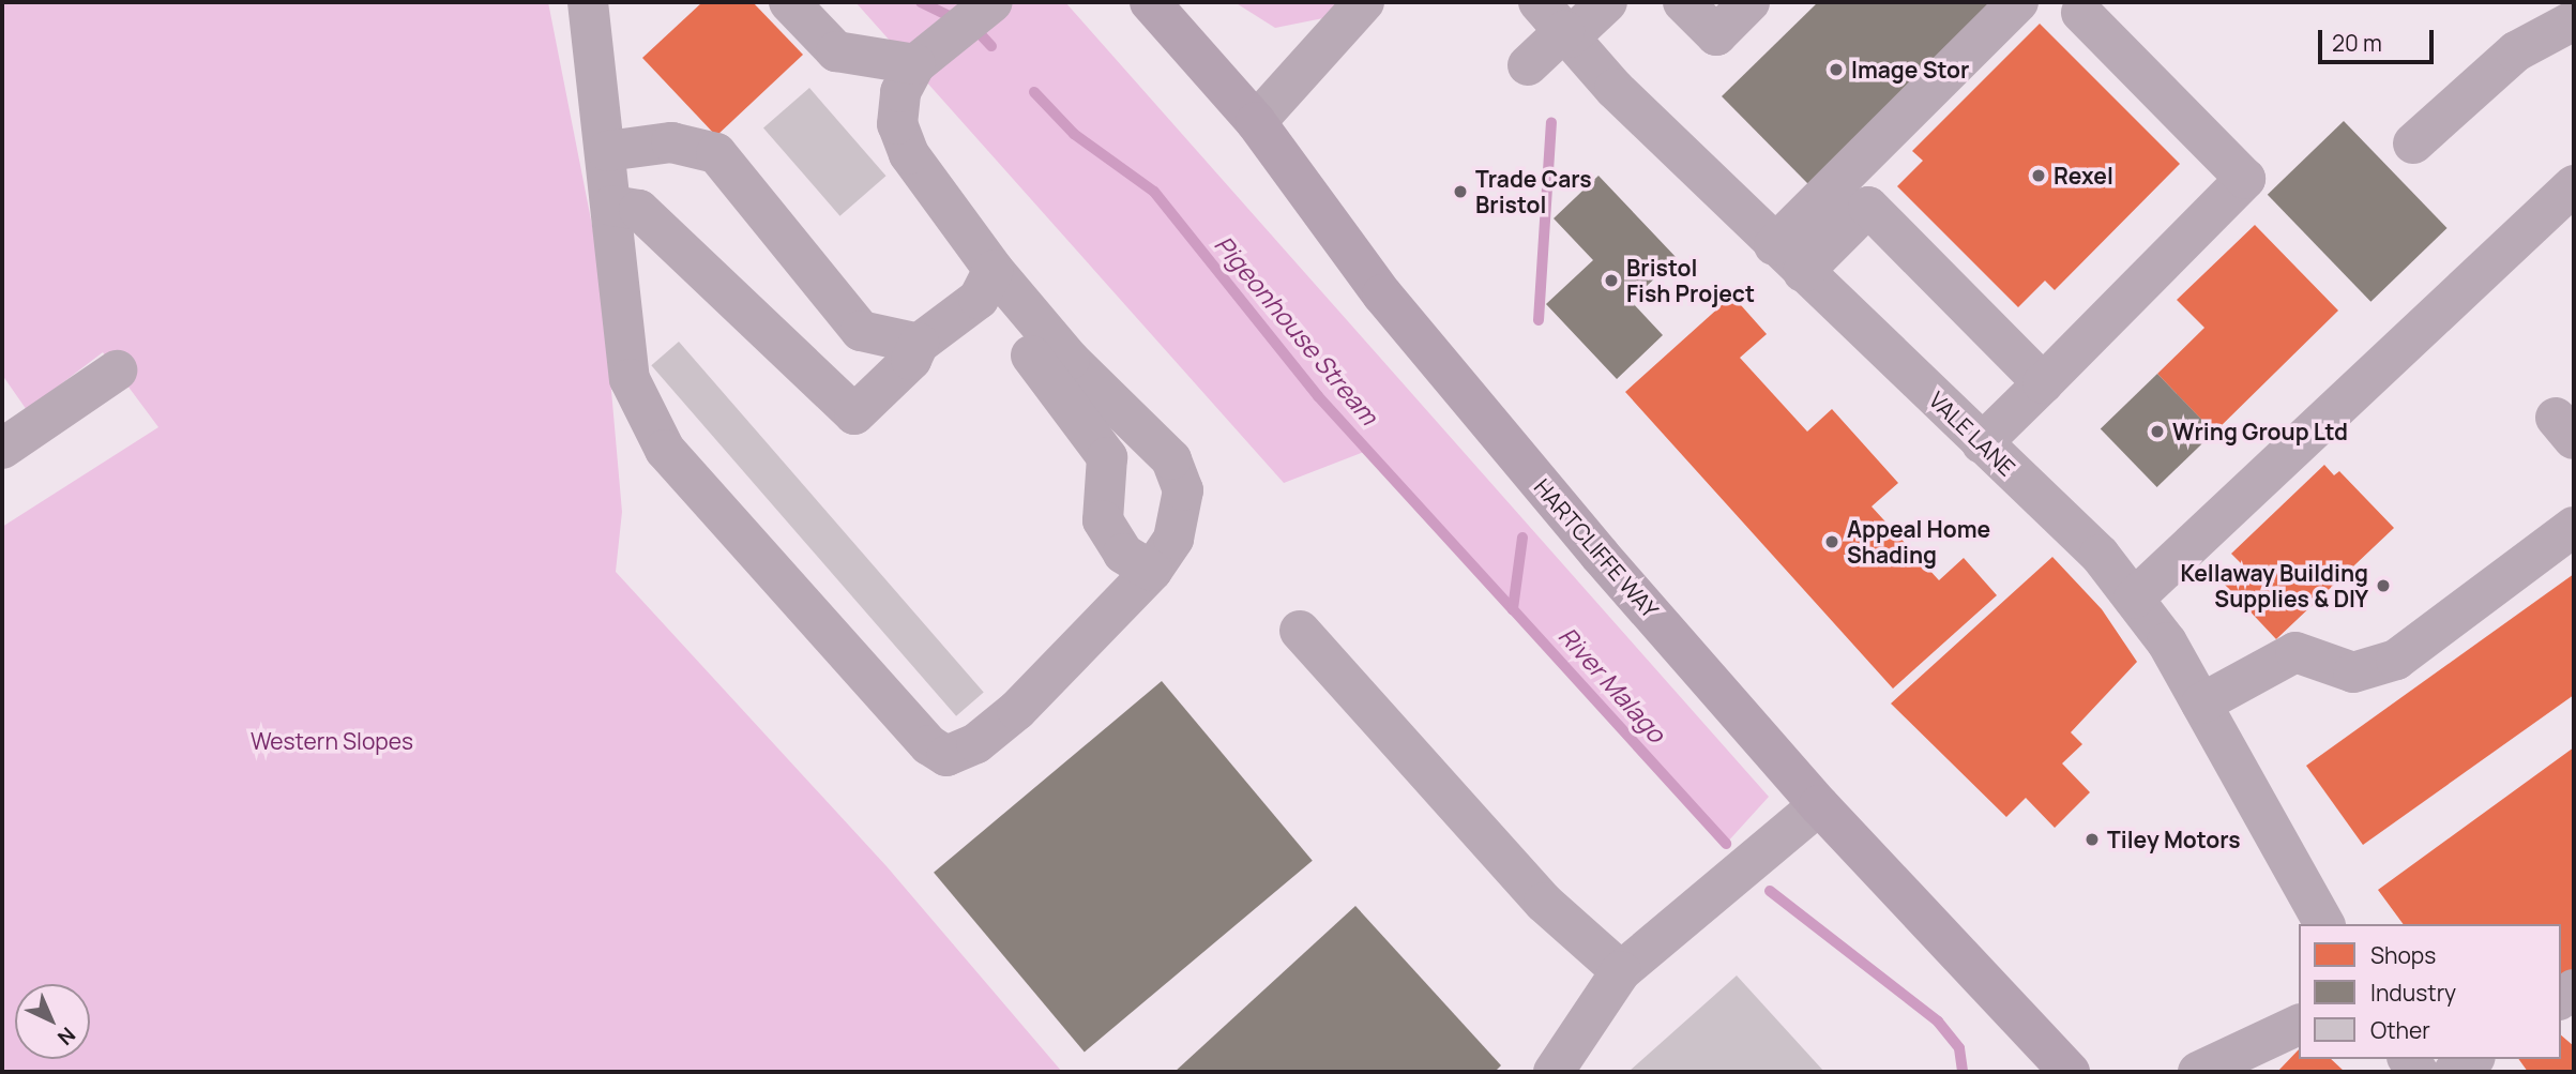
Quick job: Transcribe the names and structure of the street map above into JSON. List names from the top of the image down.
{
  "streets": {
    "highway": ["HARTCLIFFE WAY"],
    "street": ["VALE LANE"]
  },
  "water": ["Pigeonhouse Stream", "River Malago"],
  "parks": ["Western Slopes"],
  "places": [
    "Image Stor",
    "Rexel",
    "Trade Cars Bristol",
    "Bristol Fish Project",
    "Wring Group Ltd",
    "Appeal Home Shading",
    "Kellaway Building Supplies & DIY",
    "Tiley Motors"
  ],
  "legend": ["Shops", "Industry", "Other"],
  "scale_bar": "20 m",
  "north": "bottom right"
}
